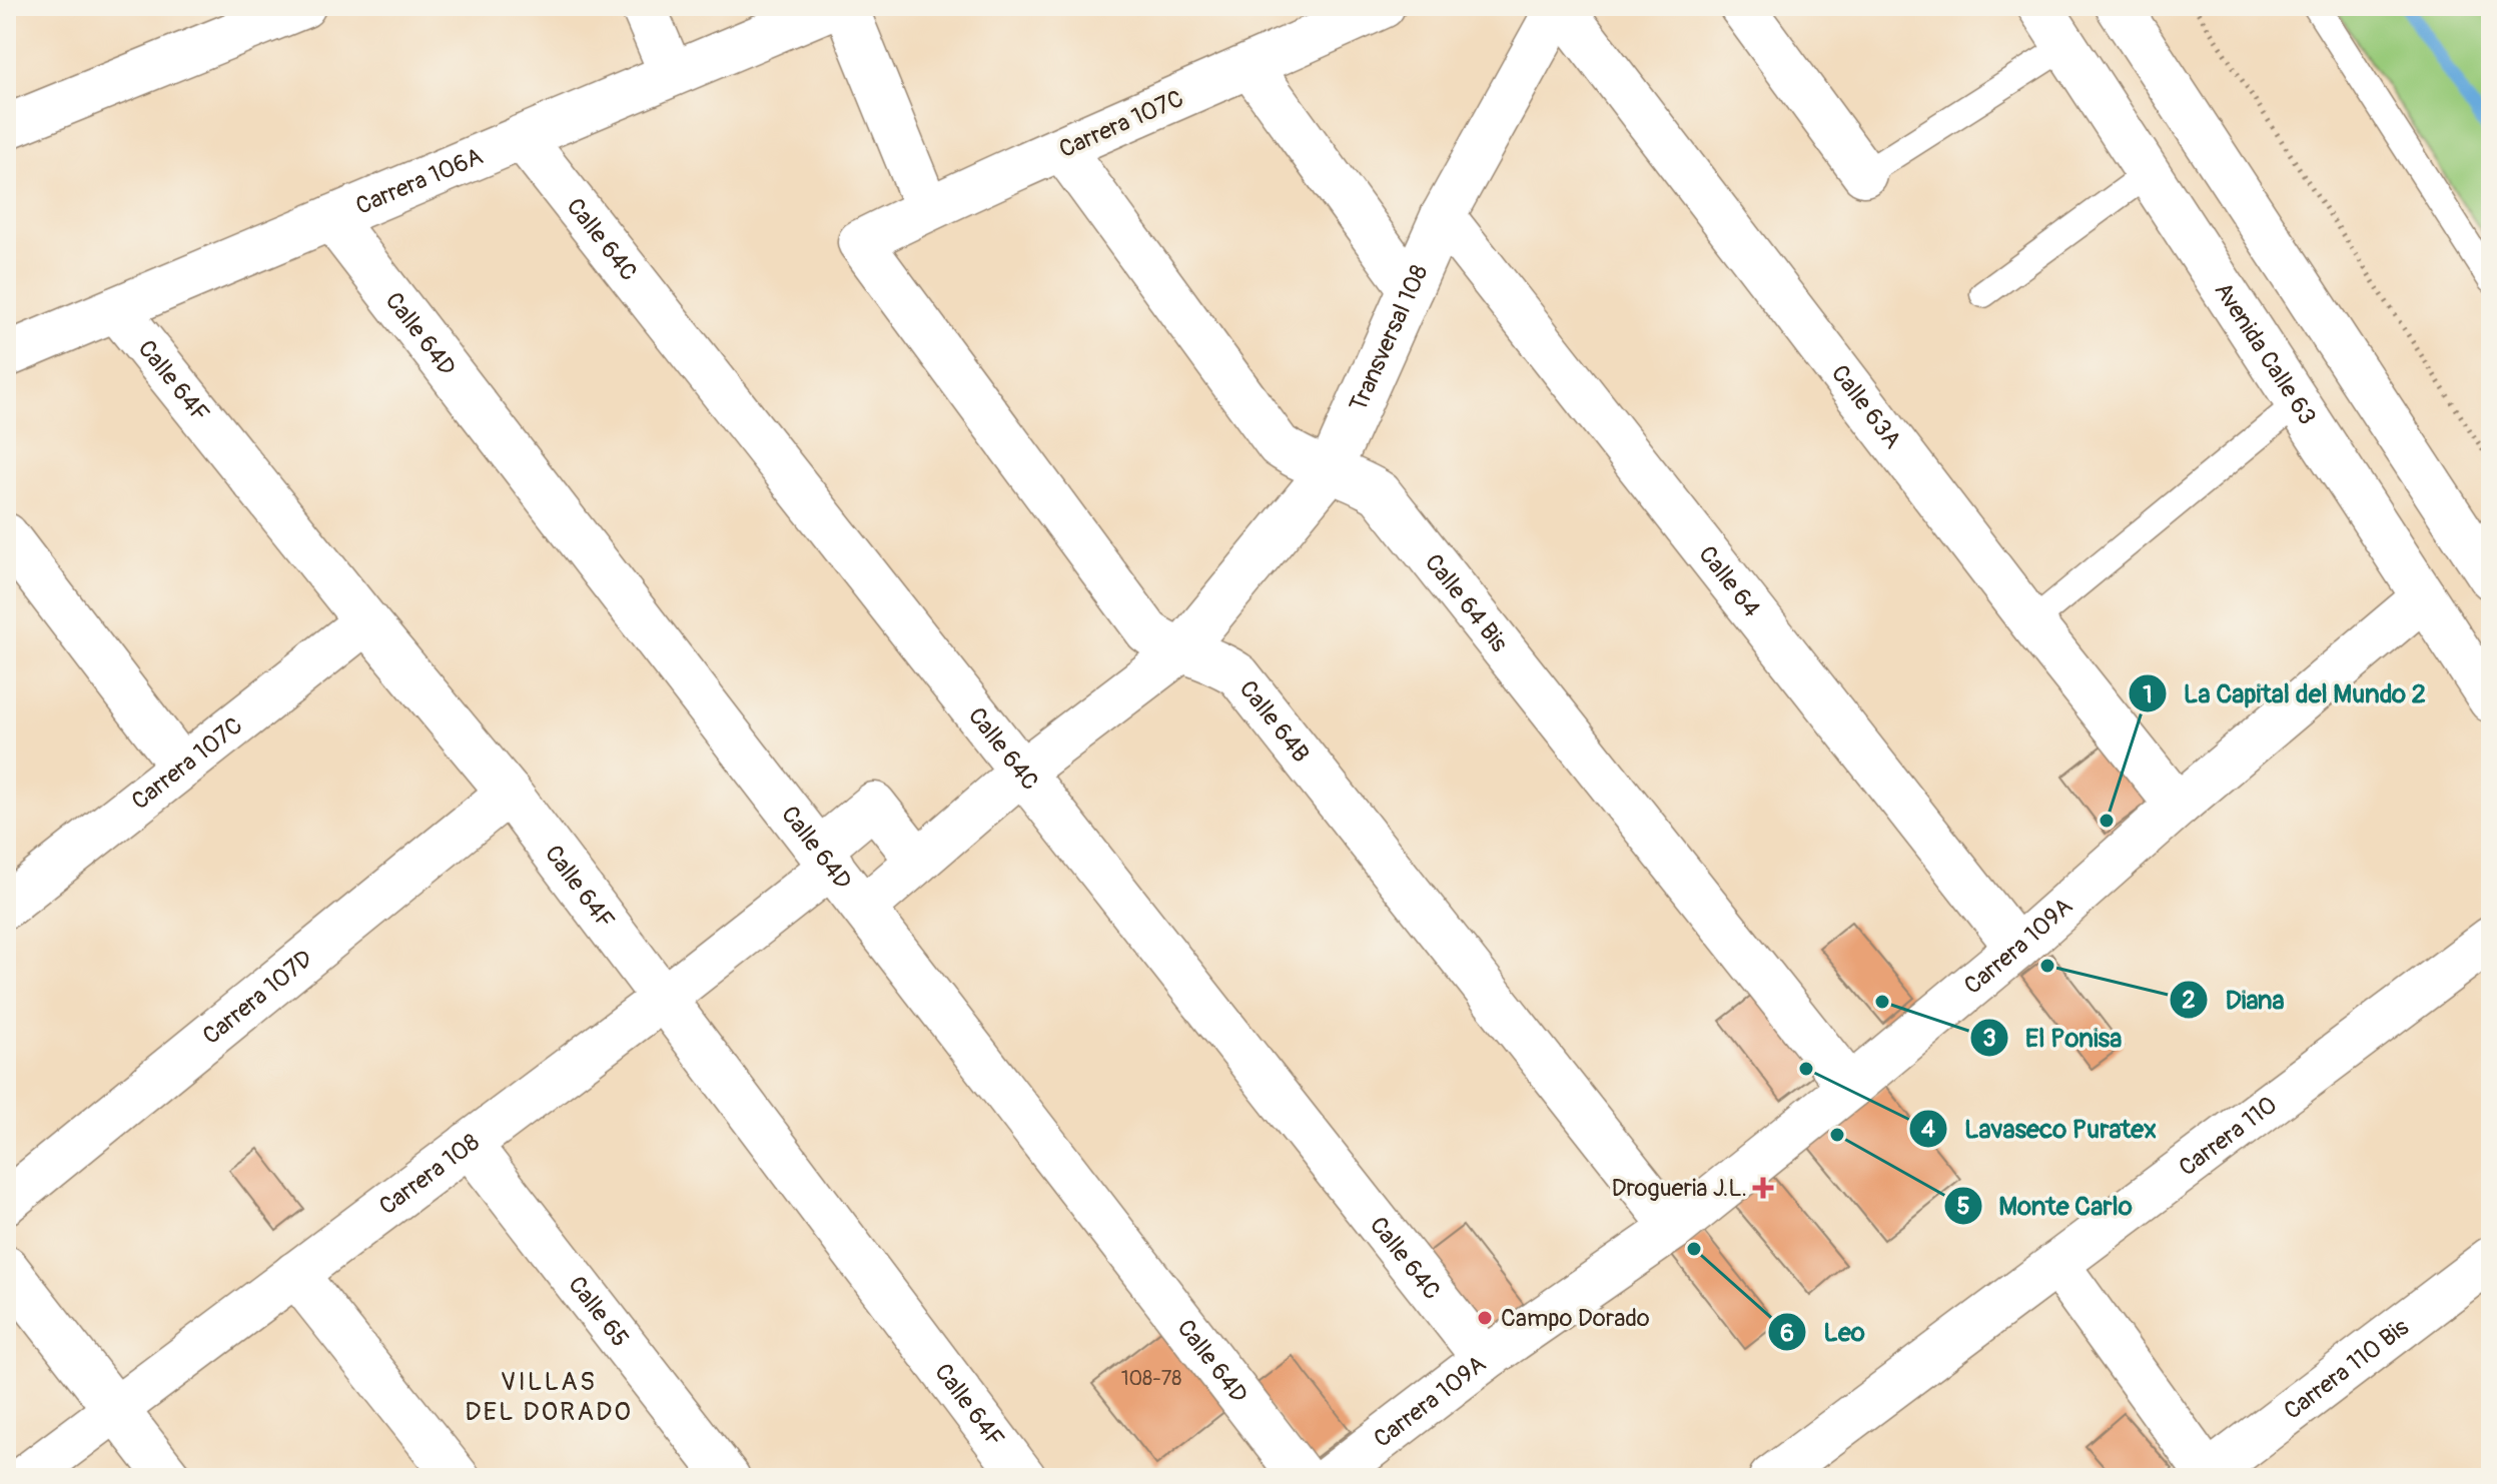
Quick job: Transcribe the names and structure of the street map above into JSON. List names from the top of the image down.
{
  "streets": {
    "street": [
      "Carrera 107C",
      "Carrera 106A",
      "Calle 64C",
      "Calle 64D",
      "Transversal 108",
      "Avenida Calle 63",
      "Calle 64F",
      "Calle 63A",
      "Calle 64",
      "Calle 64 Bis",
      "Calle 64B",
      "Carrera 109A",
      "Carrera 107D",
      "Carrera 110",
      "Carrera 108",
      "Calle 65",
      "Carrera 110 Bis"
    ]
  },
  "crossings": [
    ["Carrera 107C", "Calle 64F"],
    ["Carrera 107C", "Calle 64 Bis"],
    ["Carrera 107C", "Calle 64B"],
    ["Carrera 106A", "Calle 64C"],
    ["Carrera 106A", "Calle 64D"],
    ["Carrera 106A", "Calle 64F"],
    ["Calle 64C", "Carrera 109A"],
    ["Calle 64D", "Carrera 108"],
    ["Transversal 108", "Calle 63A"],
    ["Transversal 108", "Calle 64"],
    ["Transversal 108", "Calle 64 Bis"],
    ["Transversal 108", "Calle 64B"],
    ["Avenida Calle 63", "Carrera 109A"],
    ["Calle 64F", "Carrera 107D"],
    ["Calle 64F", "Carrera 108"],
    ["Calle 63A", "Carrera 109A"],
    ["Calle 64", "Carrera 109A"],
    ["Calle 64 Bis", "Carrera 109A"],
    ["Calle 64B", "Carrera 109A"],
    ["Carrera 108", "Calle 65"]
  ],
  "districts": ["VILLAS DEL DORADO"],
  "places": {
    "other": [
      "La Capital del Mundo 2",
      "Diana",
      "El Ponisa",
      "Lavaseco Puratex",
      "Monte Carlo",
      "Leo",
      "Campo Dorado"
    ],
    "health": ["Drogueria J.L."]
  },
  "house_numbers": ["108-78"]
}
